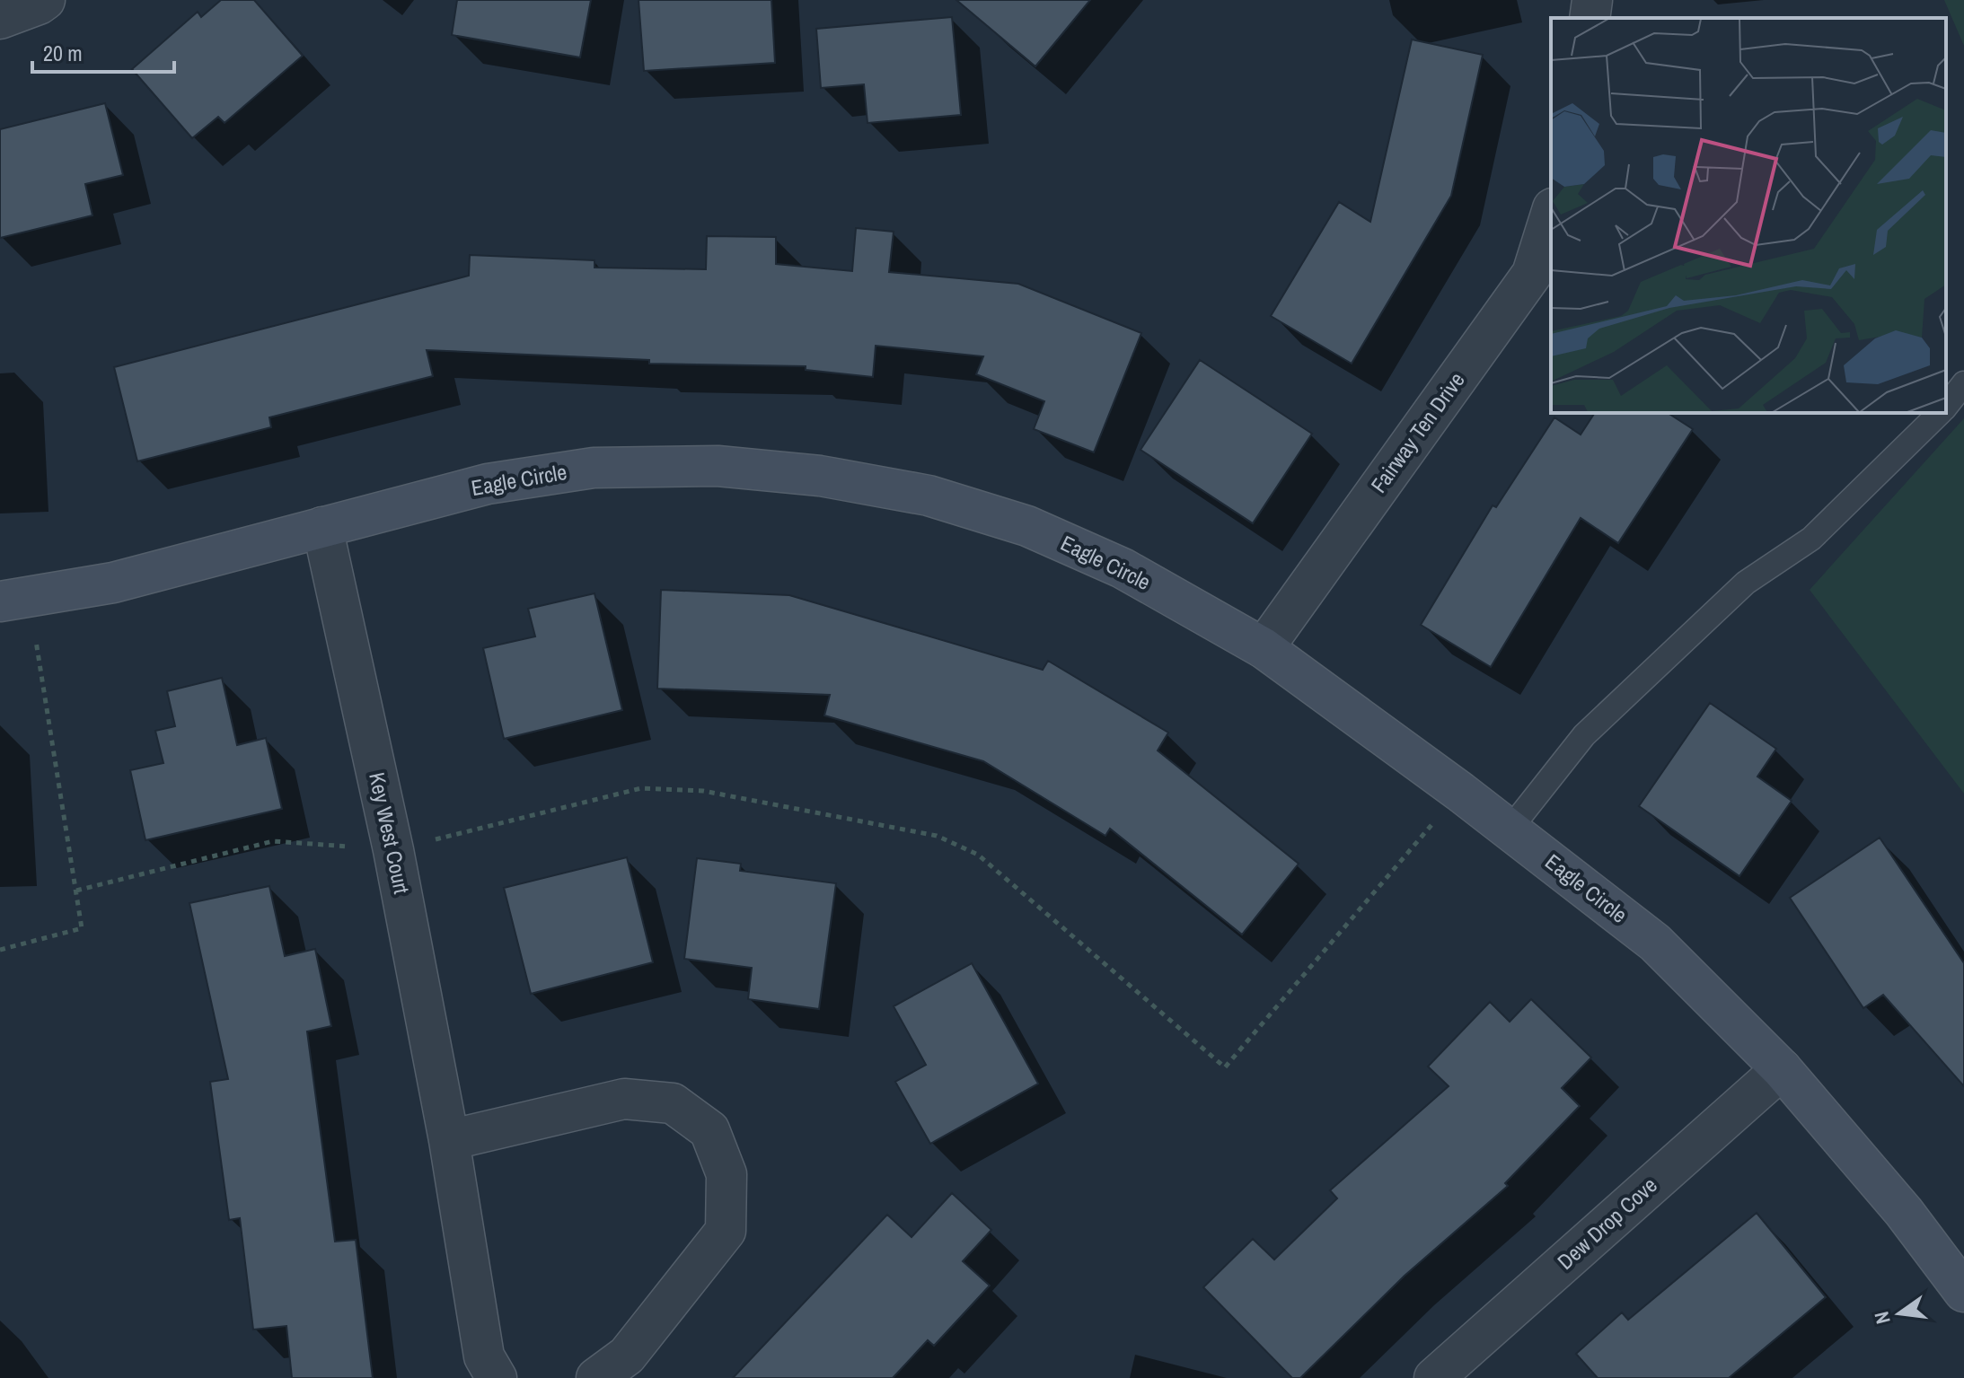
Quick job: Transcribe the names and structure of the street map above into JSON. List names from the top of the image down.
{
  "streets": {
    "street": [
      "Fairway Ten Drive",
      "Eagle Circle",
      "Key West Court",
      "Dew Drop Cove"
    ]
  },
  "crossings": [
    ["Fairway Ten Drive", "Eagle Circle"],
    ["Eagle Circle", "Key West Court"],
    ["Eagle Circle", "Dew Drop Cove"]
  ],
  "scale_bar": "20 m",
  "north": "left"
}
